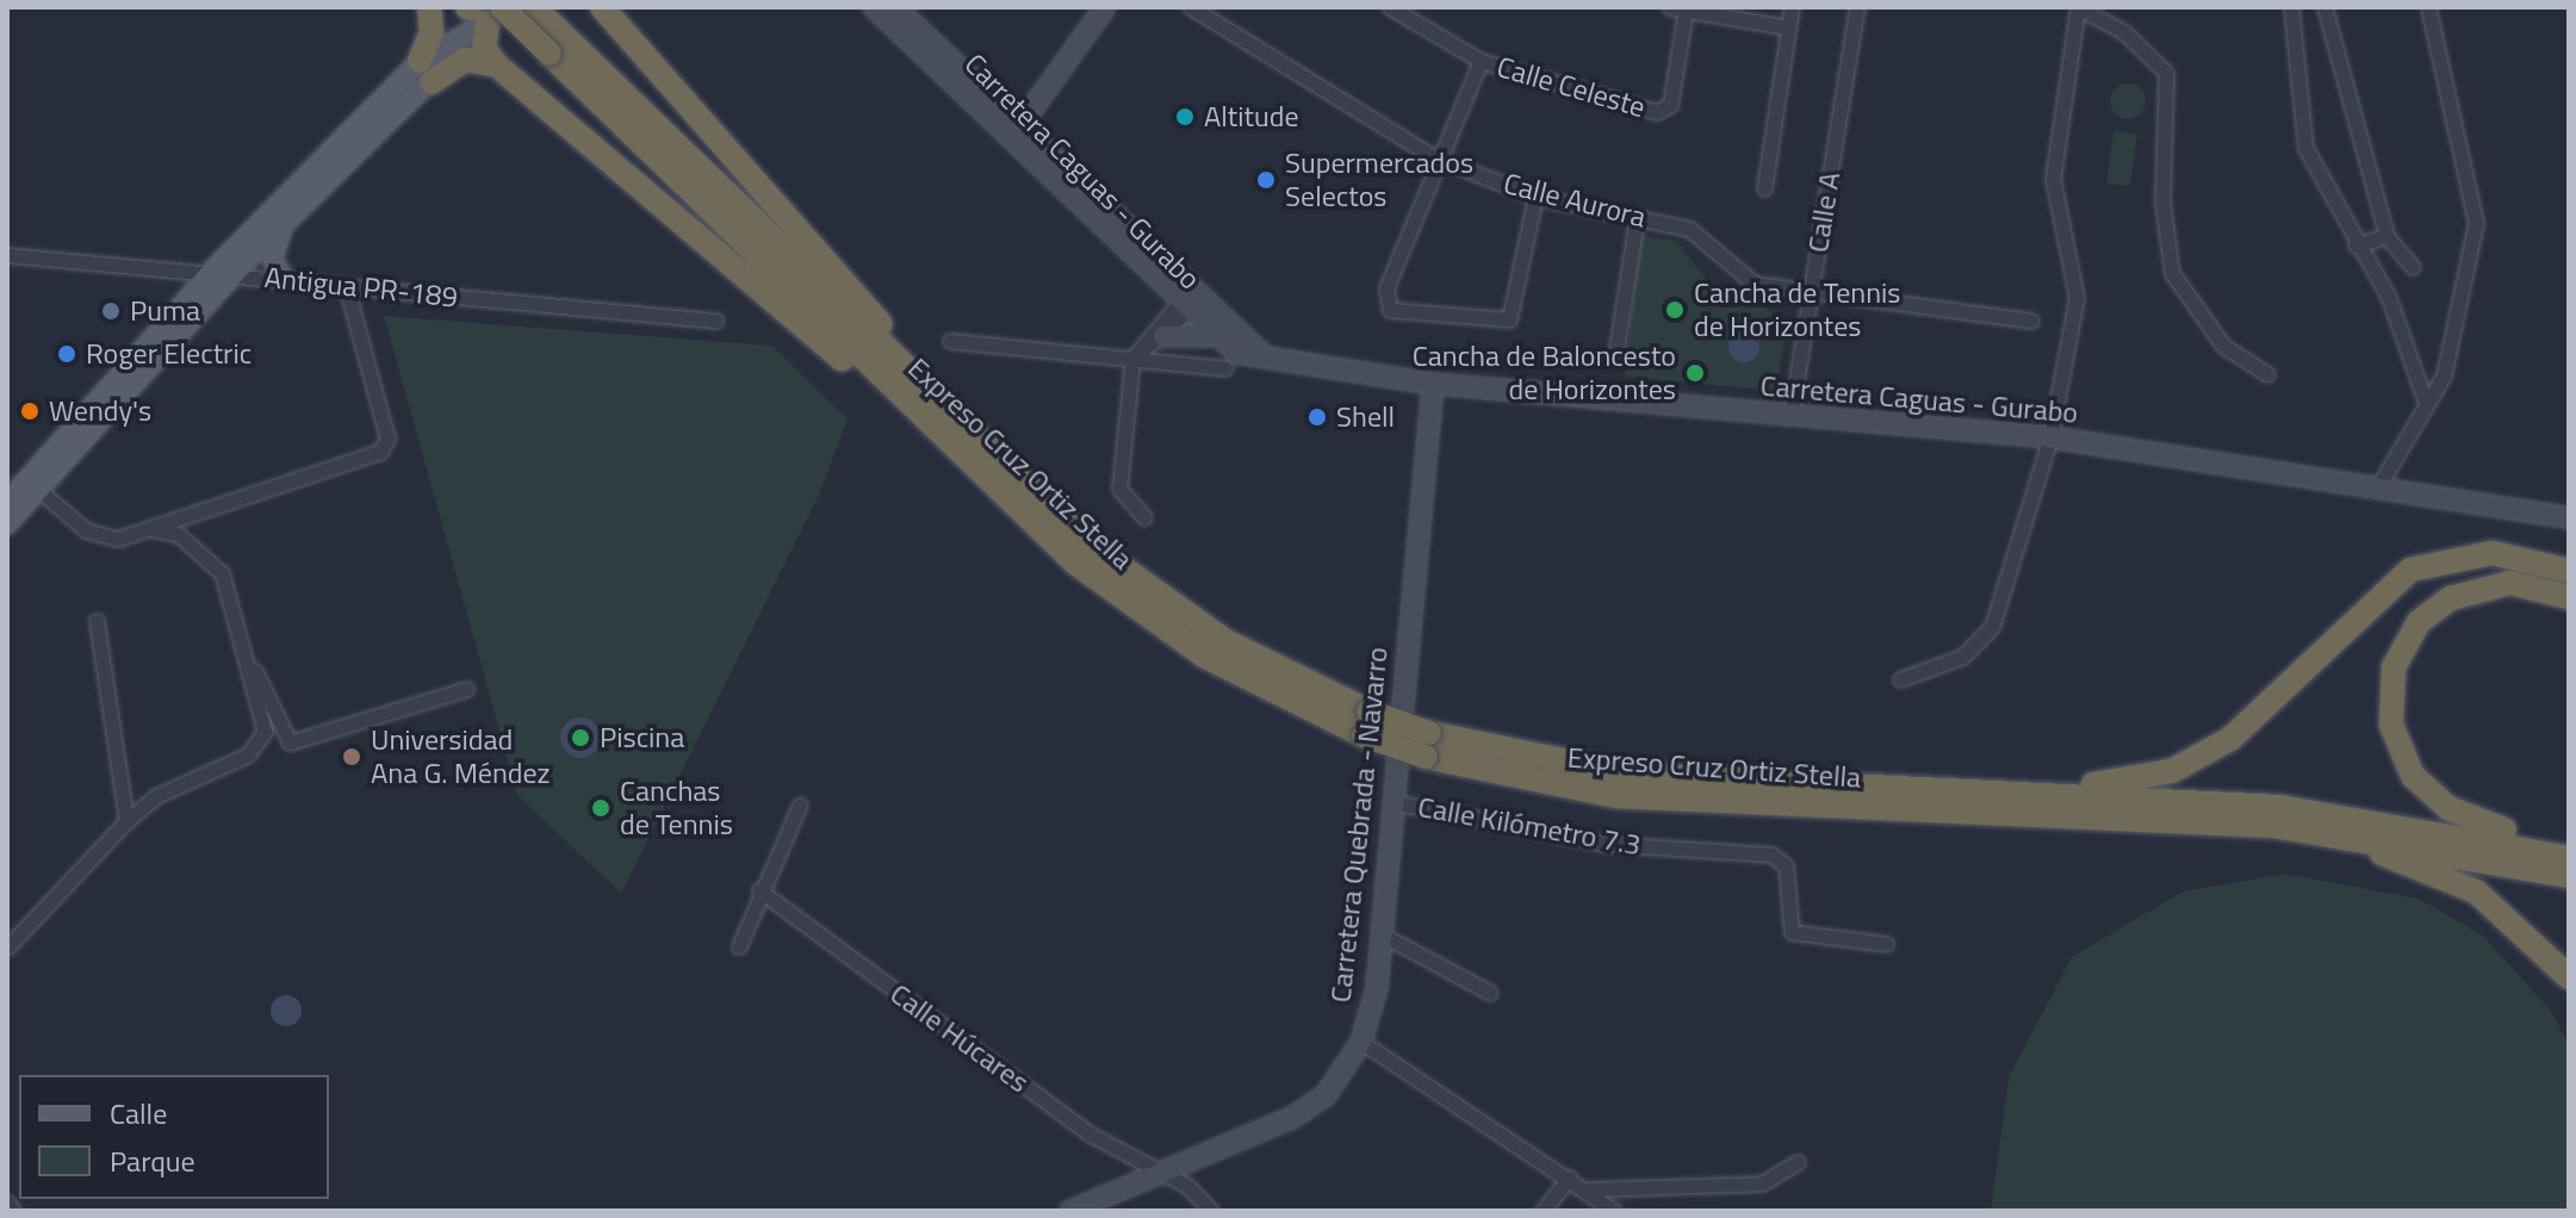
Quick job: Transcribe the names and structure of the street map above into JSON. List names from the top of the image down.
{
  "streets": {
    "highway": ["Expreso Cruz Ortiz Stella"],
    "main road": ["Carretera Caguas - Gurabo", "Carretera Quebrada - Navarro"],
    "street": [
      "Calle Celeste",
      "Calle Aurora",
      "Calle A",
      "Antigua PR-189",
      "Calle Kilómetro 7.3",
      "Calle Húcares"
    ]
  },
  "crossings": [
    ["Carretera Caguas - Gurabo", "Calle A"],
    ["Carretera Caguas - Gurabo", "Carretera Quebrada - Navarro"],
    ["Calle Aurora", "Calle A"],
    ["Carretera Quebrada - Navarro", "Calle Kilómetro 7.3"],
    ["Carretera Quebrada - Navarro", "Calle Húcares"]
  ],
  "places": [
    "Altitude",
    "Supermercados Selectos",
    "Cancha de Tennis de Horizontes",
    "Puma",
    "Roger Electric",
    "Cancha de Baloncesto de Horizontes",
    "Wendy's",
    "Shell",
    "Piscina",
    "Universidad Ana G. Méndez",
    "Canchas de Tennis"
  ],
  "legend": ["Calle", "Parque"]
}
